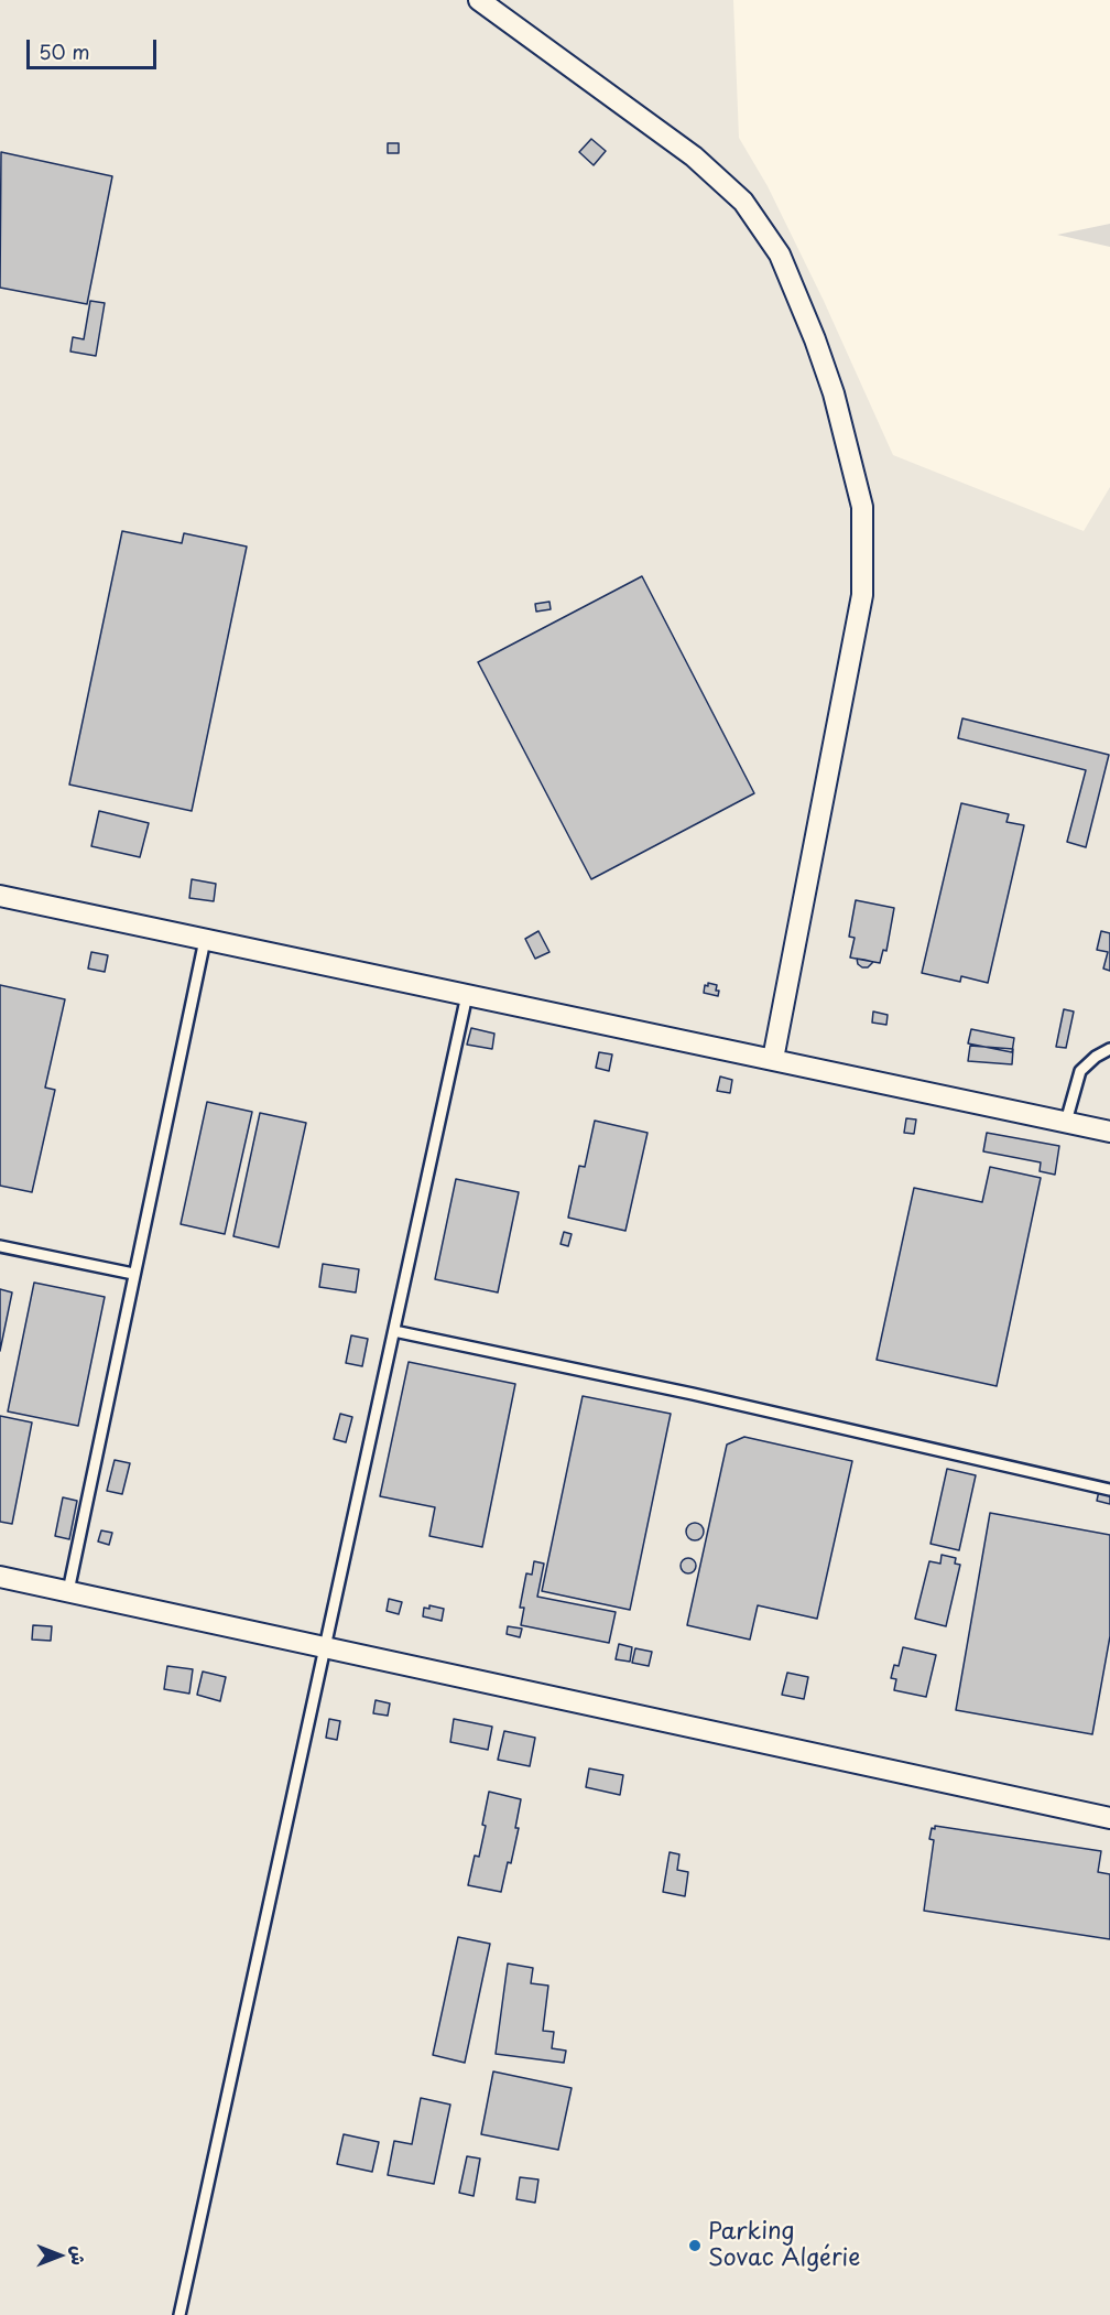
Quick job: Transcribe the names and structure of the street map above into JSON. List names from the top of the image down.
{
  "places": ["Parking Sovac Algérie"],
  "scale_bar": "50 m",
  "north": "right"
}
